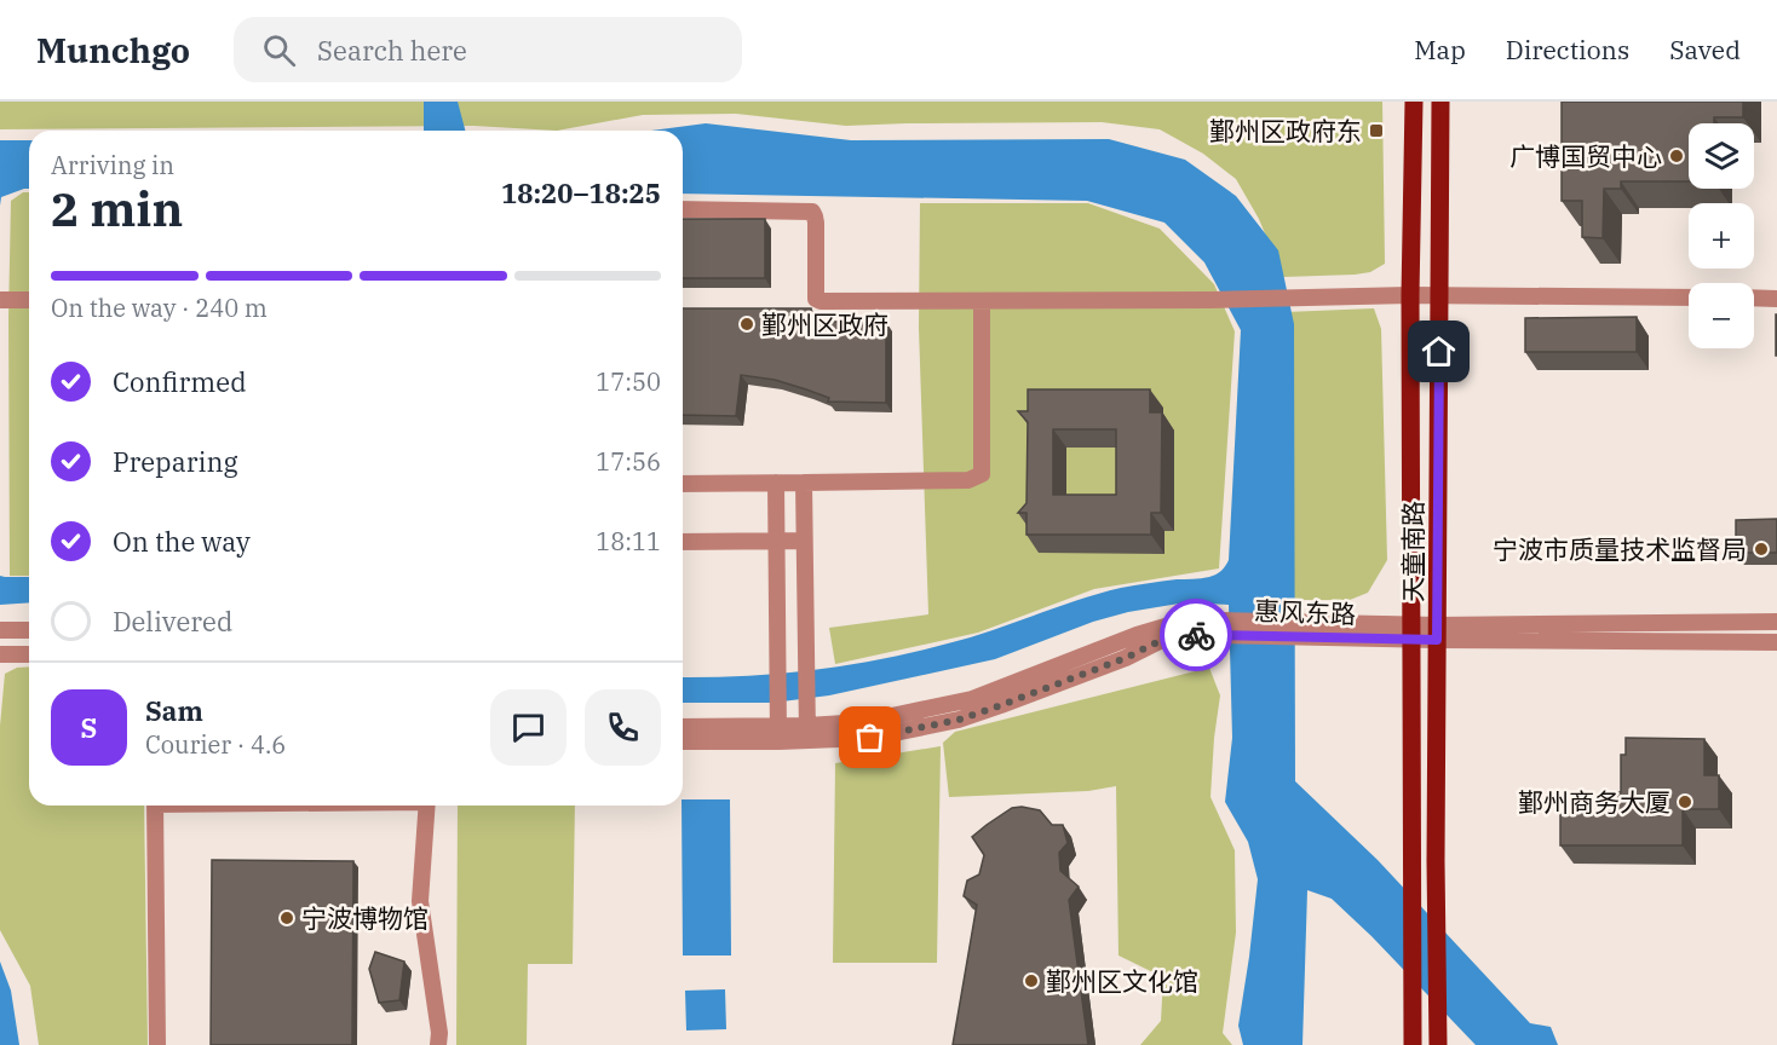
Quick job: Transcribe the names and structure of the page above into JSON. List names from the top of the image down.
{
  "streets": {
    "main road": ["天童南路"],
    "street": ["惠风东路"]
  },
  "crossings": [
    ["天童南路", "惠风东路"]
  ],
  "places": {
    "transit": ["鄞州区政府东"],
    "other": [
      "广博国贸中心",
      "鄞州区政府",
      "宁波市质量技术监督局",
      "鄞州商务大厦",
      "宁波博物馆",
      "鄞州区文化馆"
    ]
  },
  "page": {
    "header": "Munchgo",
    "search": "Search here",
    "nav": ["Map", "Directions", "Saved"],
    "map_buttons": ["+", "−"],
    "heading": ["2 min", "Arriving in", "18:20–18:25"],
    "panel": ["Sam", "Courier · 4.6"],
    "bar": "On the way · 240 m",
    "list": [
      ["Confirmed", "17:50"],
      ["Preparing", "17:56"],
      ["On the way", "18:11"],
      "Delivered"
    ],
    "round": "S"
  }
}
